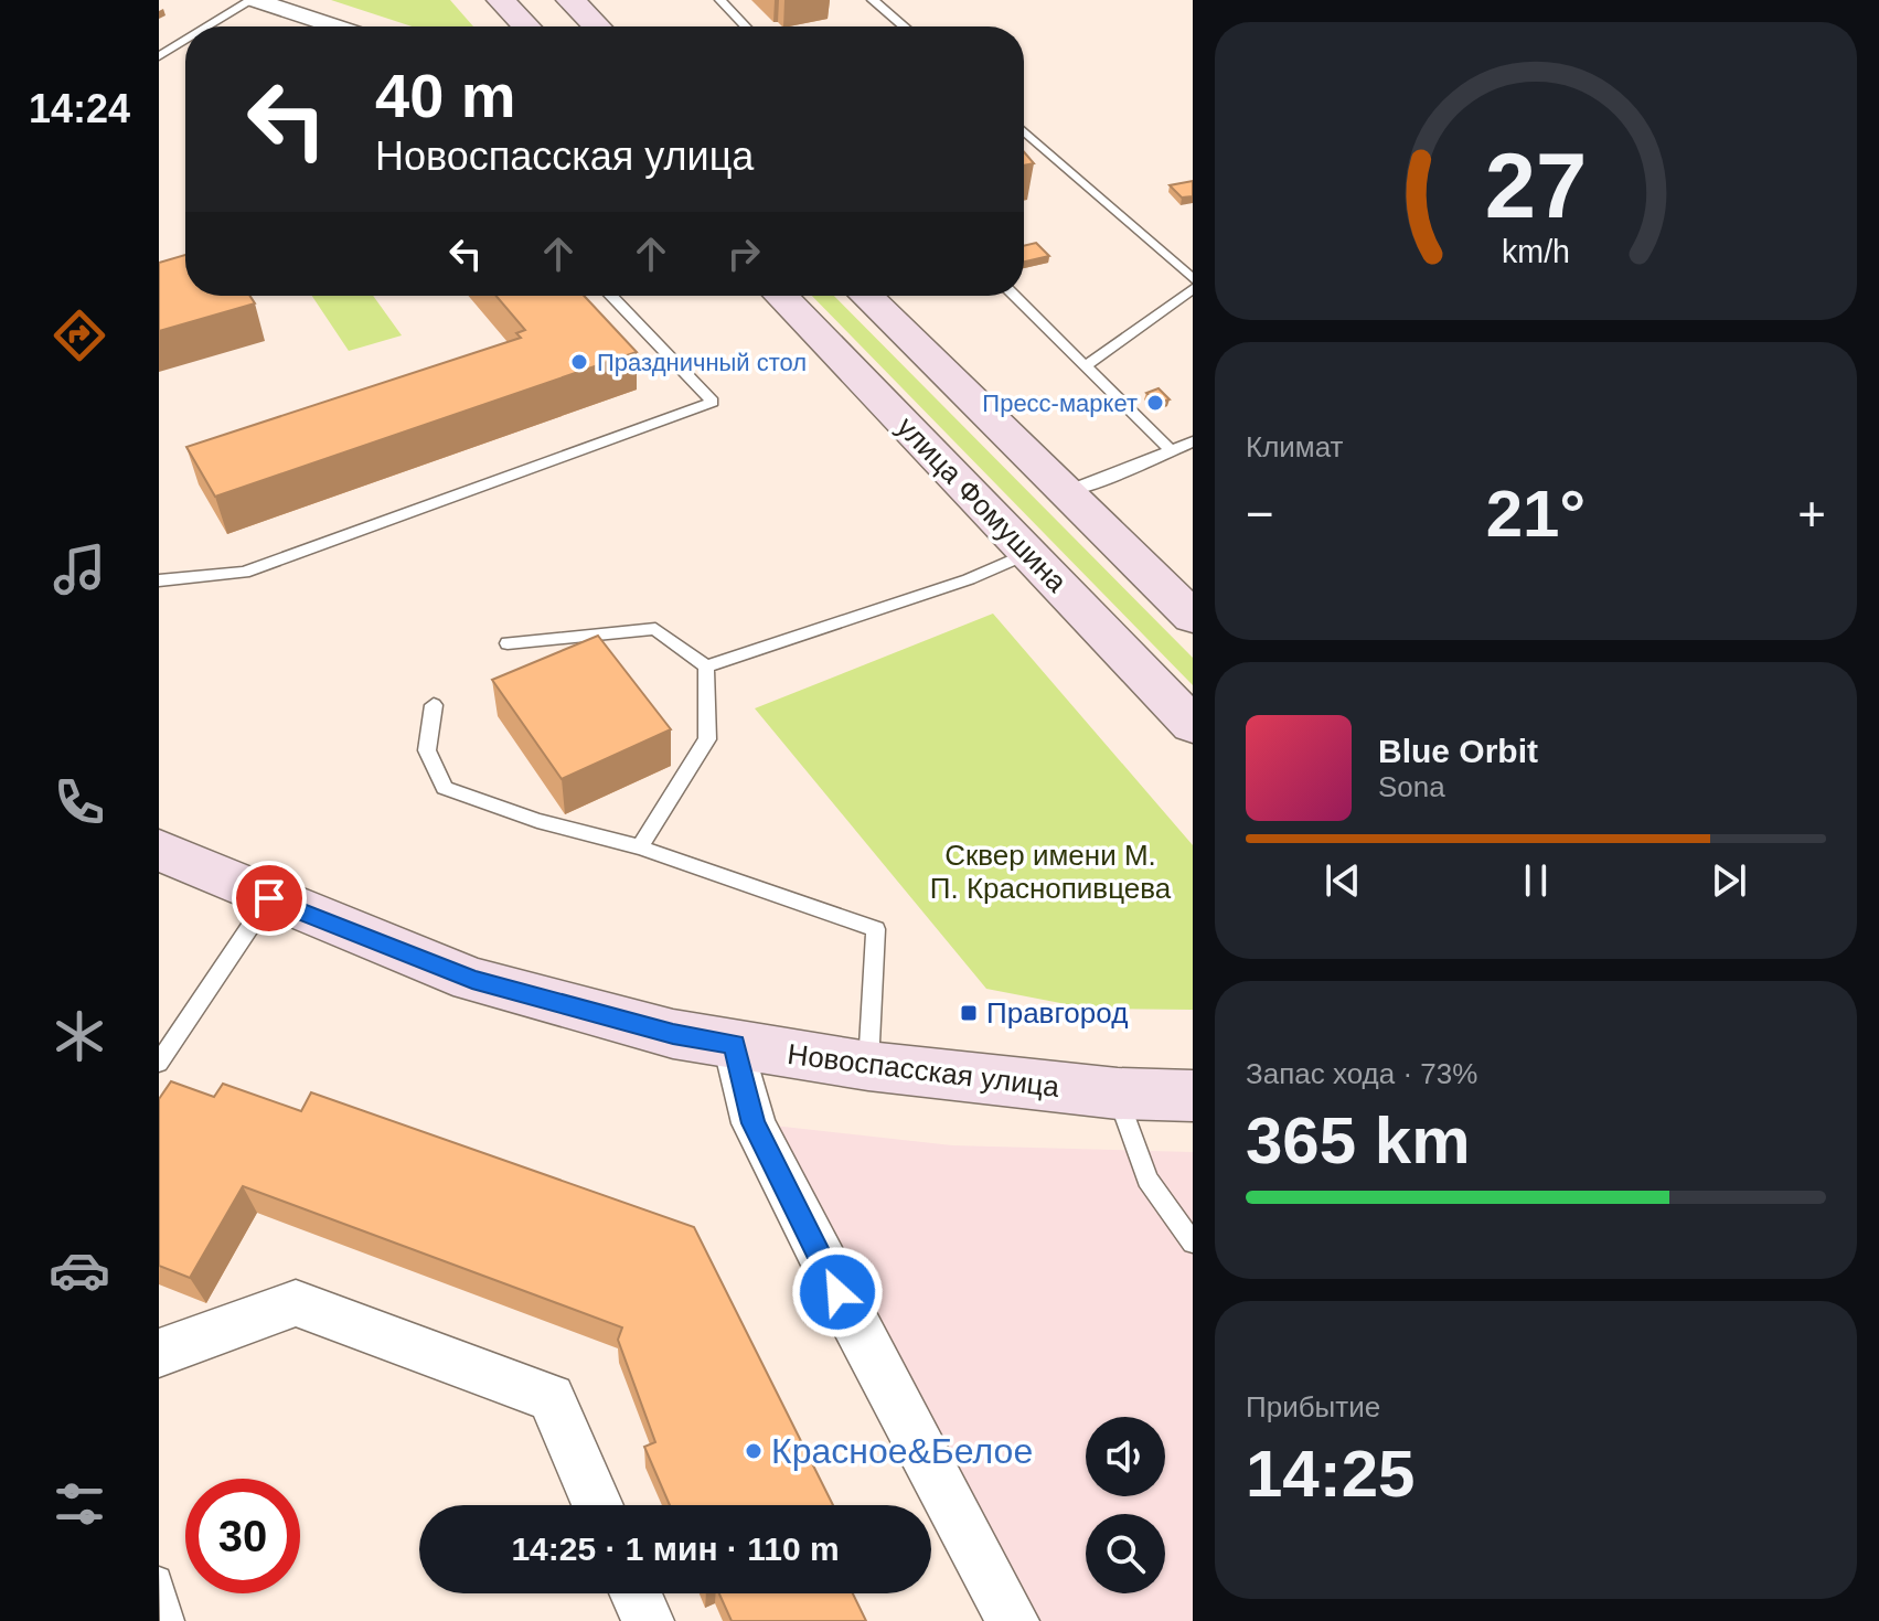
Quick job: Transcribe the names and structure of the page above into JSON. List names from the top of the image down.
{
  "streets": {
    "main road": ["улица Фомушина", "Новоспасская улица"]
  },
  "parks": ["Сквер имени М. П. Краснопивцева"],
  "places": {
    "other": ["Праздничный стол", "Пресс-маркет", "Красное&Белое"],
    "transit": ["Правгород"]
  },
  "page": {
    "tabs": "14:24",
    "turn": ["40 m", "Новоспасская улица"],
    "tile": [
      "Климат",
      ["Запас хода · 73%", "365 km"],
      ["Прибытие", "14:25"]
    ],
    "heat": ["−", "21°", "+"],
    "song": ["Blue Orbit", "Sona"],
    "limit": "30",
    "trip": "14:25 · 1 мин · 110 m",
    "gauge": ["27", "km/h"]
  }
}
